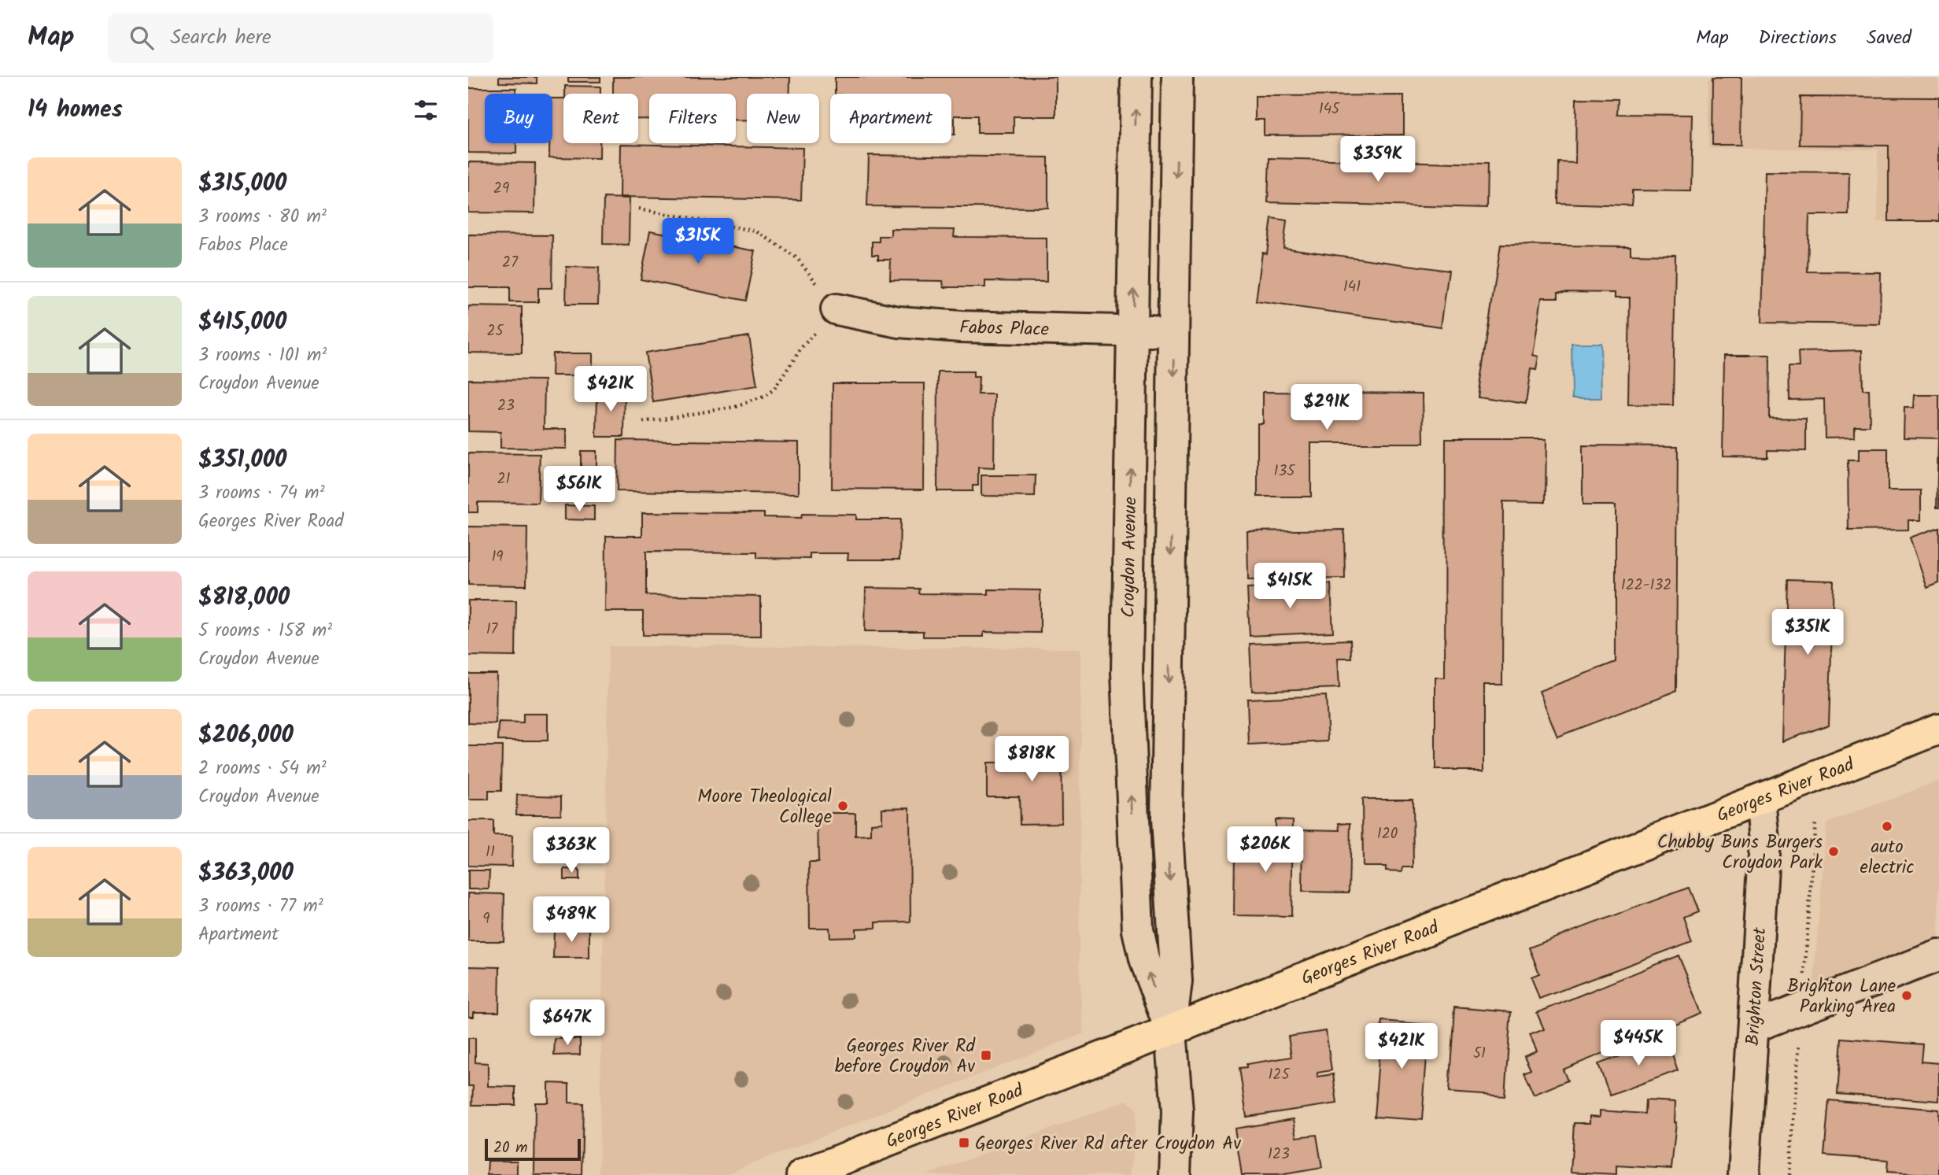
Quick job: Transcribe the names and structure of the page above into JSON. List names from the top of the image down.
{
  "streets": {
    "main road": ["Georges River Road"],
    "street": ["Fabos Place", "Croydon Avenue", "Brighton Street"]
  },
  "crossings": [
    ["Fabos Place", "Croydon Avenue"],
    ["Croydon Avenue", "Georges River Road"],
    ["Georges River Road", "Brighton Street"]
  ],
  "places": {
    "other": [
      "Moore Theological College",
      "auto electric",
      "Chubby Buns Burgers Croydon Park",
      "Brighton Lane Parking Area"
    ],
    "transit": ["Georges River Rd before Croydon Av", "Georges River Rd after Croydon Av"]
  },
  "house_numbers": [
    "145",
    "29",
    "27",
    "141",
    "25",
    "23",
    "135",
    "21",
    "19",
    "122-132",
    "17",
    "120",
    "11",
    "9",
    "51",
    "125",
    "123"
  ],
  "scale_bar": "20 m",
  "page": {
    "header": "Map",
    "search": "Search here",
    "nav": ["Map", "Directions", "Saved"],
    "heading": "14 homes",
    "chip": [
      "Buy",
      "Rent",
      "Filters",
      "New",
      "Apartment"
    ],
    "price": [
      "$359K",
      "$315K",
      "$421K",
      "$291K",
      "$561K",
      "$415K",
      "$351K",
      "$818K",
      "$206K",
      "$363K",
      "$489K",
      "$647K",
      "$445K",
      "$421K"
    ],
    "list": [
      {
        "name": "$315,000",
        "note": "3 rooms · 80 m² · Fabos Place"
      },
      {
        "name": "$415,000",
        "note": "3 rooms · 101 m² · Croydon Avenue"
      },
      {
        "name": "$351,000",
        "note": "3 rooms · 74 m² · Georges River Road"
      },
      {
        "name": "$818,000",
        "note": "5 rooms · 158 m² · Croydon Avenue"
      },
      {
        "name": "$206,000",
        "note": "2 rooms · 54 m² · Croydon Avenue"
      },
      {
        "name": "$363,000",
        "note": "3 rooms · 77 m² · Apartment"
      }
    ],
    "scale": "20 m"
  }
}
